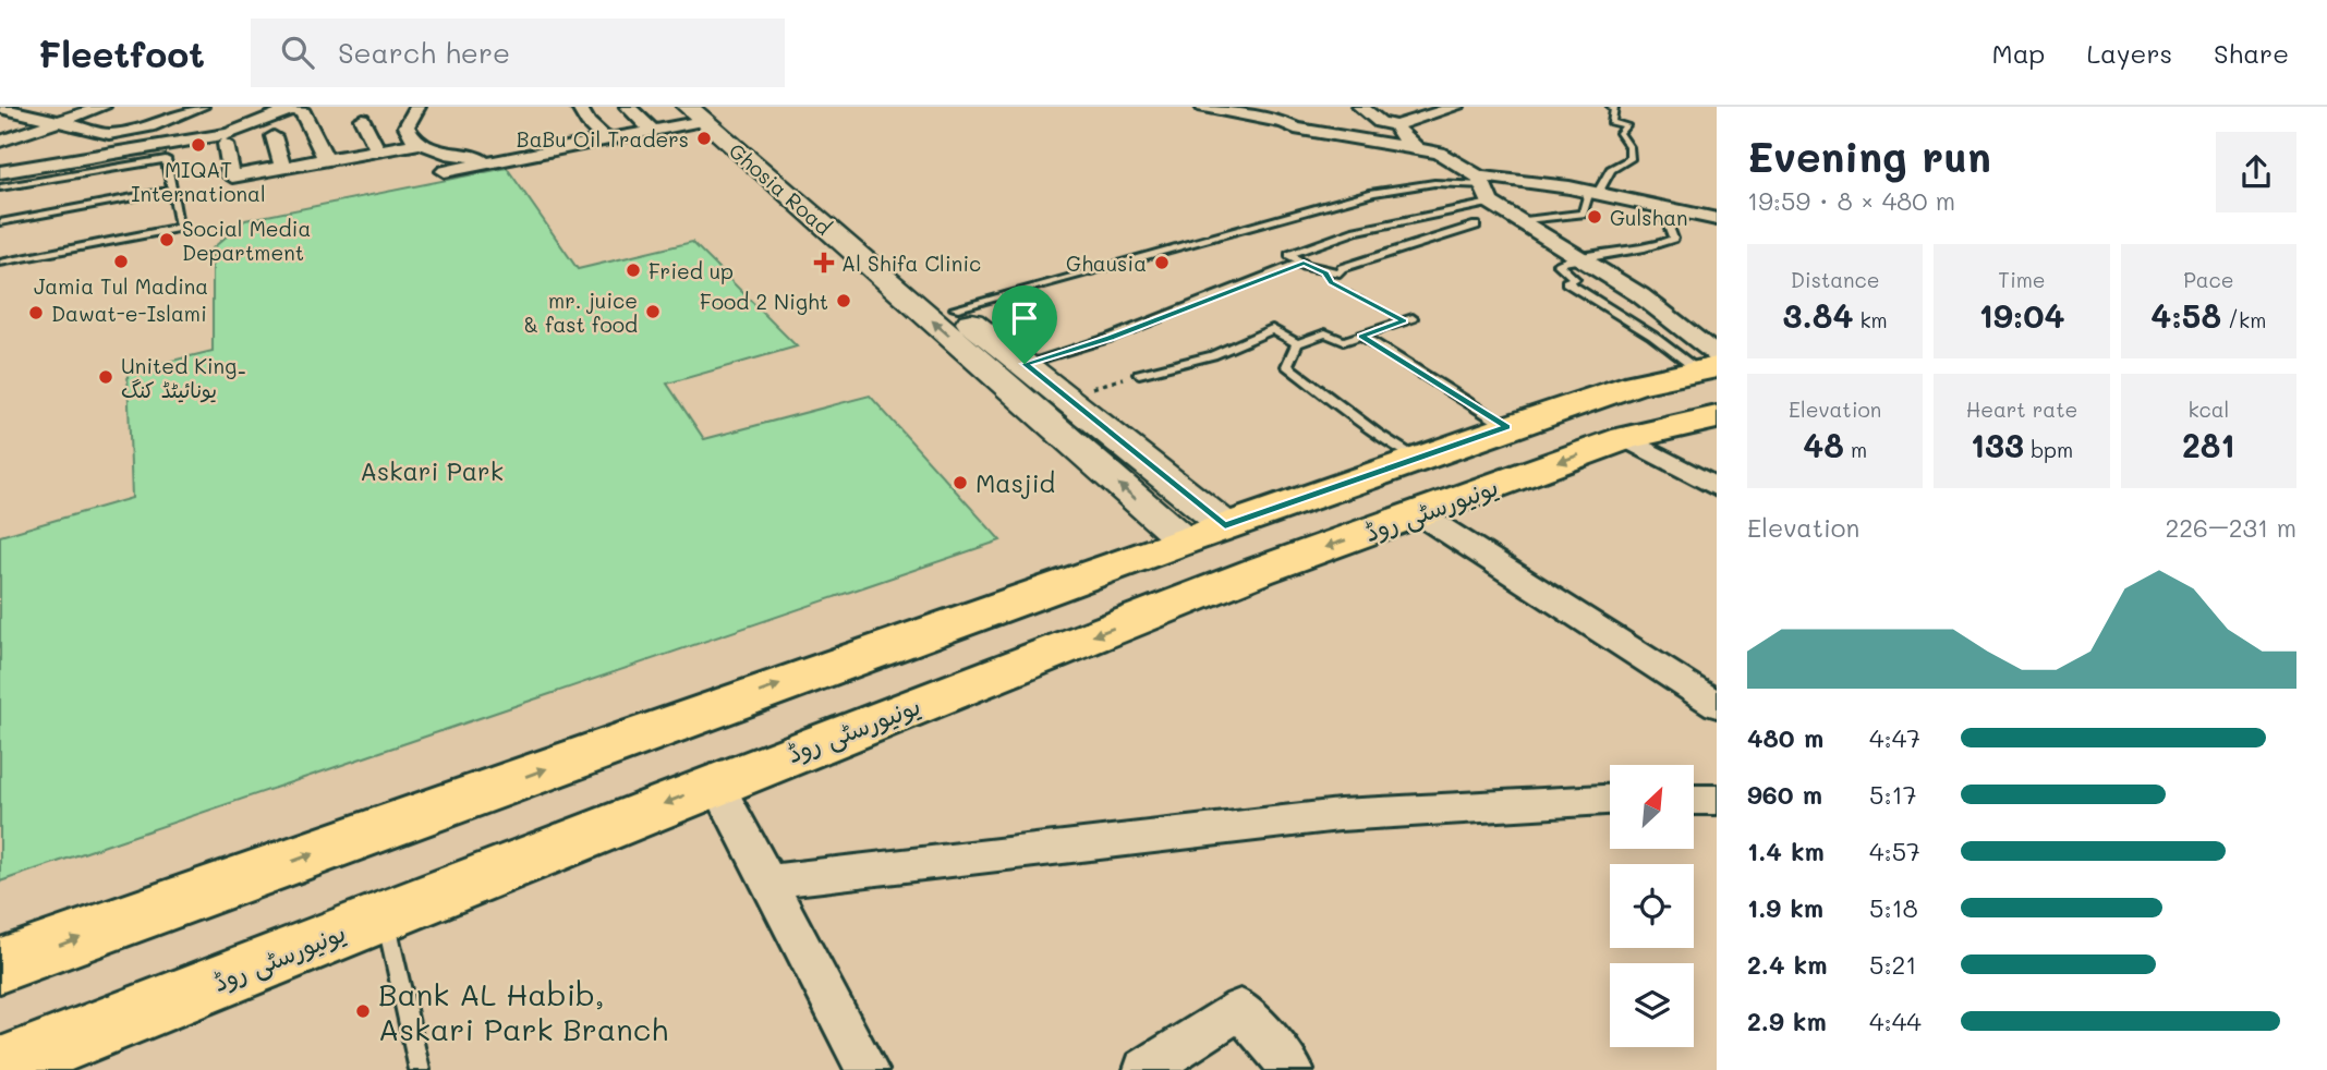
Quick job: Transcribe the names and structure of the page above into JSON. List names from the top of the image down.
{
  "streets": {
    "main road": ["Ghosia Road", "یونیورسٹی روڈ"]
  },
  "crossings": [
    ["Ghosia Road", "یونیورسٹی روڈ"]
  ],
  "parks": ["Askari Park"],
  "places": {
    "other": [
      "BaBu Oil Traders",
      "MIQAT International",
      "Gulshan",
      "Social Media Department",
      "Jamia Tul Madina",
      "Ghausia",
      "Fried up",
      "Food 2 Night",
      "mr. juice & fast food",
      "Dawat-e-Islami",
      "United King۔ یونائیٹڈ کنگ",
      "Masjid",
      "Bank AL Habib, Askari Park Branch"
    ],
    "health": ["Al Shifa Clinic"]
  },
  "north": "top right",
  "page": {
    "header": "Fleetfoot",
    "search": "Search here",
    "nav": ["Map", "Layers", "Share"],
    "heading": ["Evening run", "19:59 · 8 × 480 m"],
    "stats": [
      ["Distance", "3.84 km"],
      ["Time", "19:04"],
      ["Pace", "4:58 /km"],
      ["Elevation", "48 m"],
      ["Heart rate", "133 bpm"],
      ["kcal", "281"]
    ],
    "chart": ["Elevation", "226–231 m"],
    "list": [
      {
        "name": "480 m",
        "note": "4:47"
      },
      {
        "name": "960 m",
        "note": "5:17"
      },
      {
        "name": "1.4 km",
        "note": "4:57"
      },
      {
        "name": "1.9 km",
        "note": "5:18"
      },
      {
        "name": "2.4 km",
        "note": "5:21"
      },
      {
        "name": "2.9 km",
        "note": "4:44"
      }
    ]
  }
}
